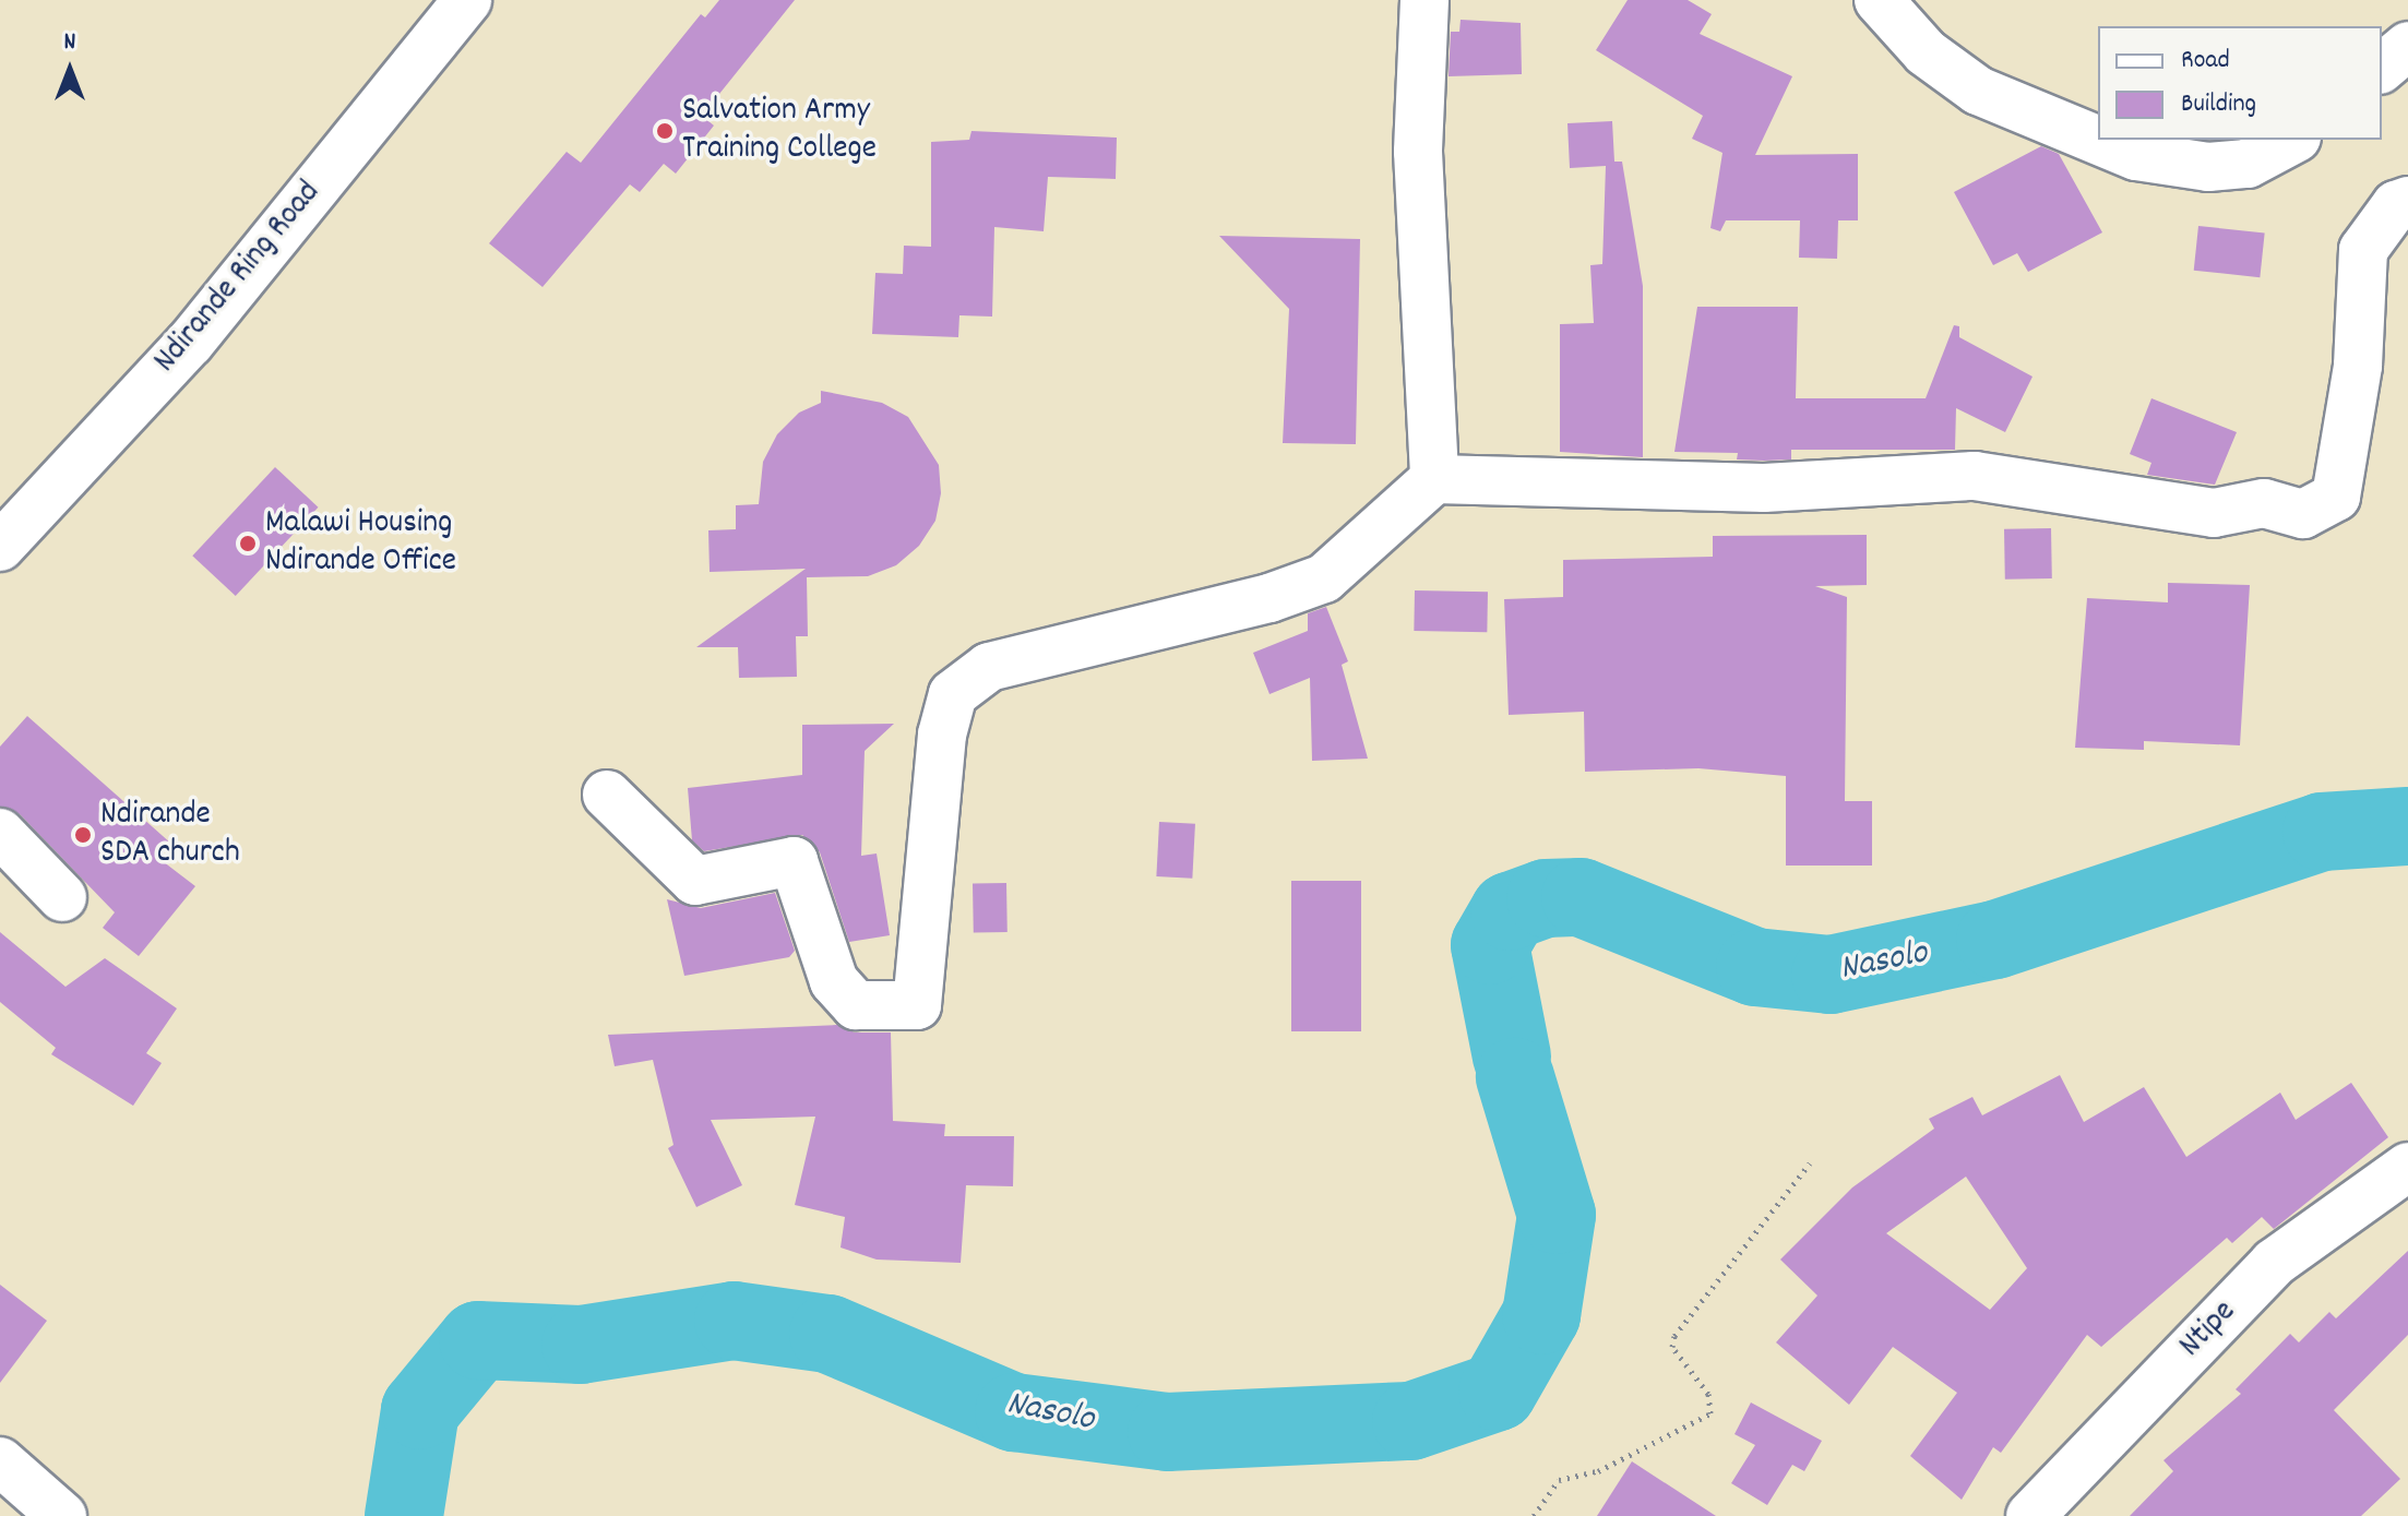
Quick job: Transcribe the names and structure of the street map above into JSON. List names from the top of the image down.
{
  "streets": {
    "street": ["Ndirande Ring Road", "Ntipe"]
  },
  "water": ["Nasolo"],
  "places": ["Salvation Army Training College", "Malawi Housing Ndirande Office", "Ndirande SDA church"],
  "legend": ["Road", "Building"],
  "north": "top"
}
